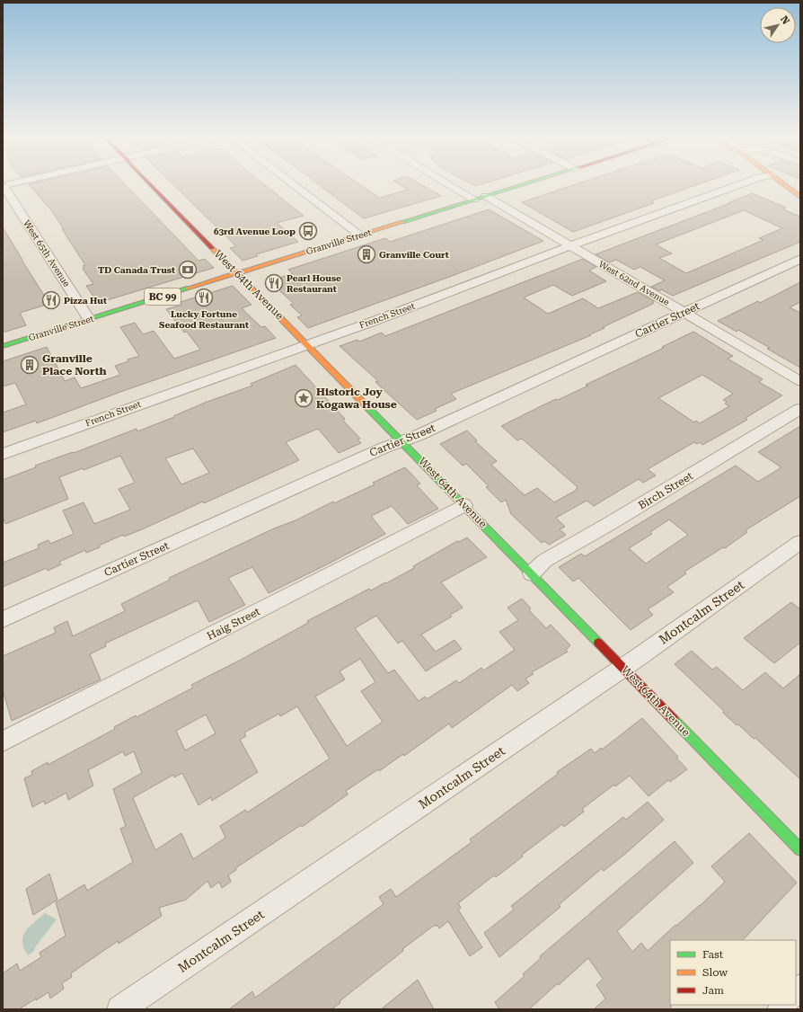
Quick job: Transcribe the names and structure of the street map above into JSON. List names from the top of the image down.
{
  "streets": {
    "main road": ["Granville Street", "West 64th Avenue", "BC 99"],
    "street": [
      "West 65th Avenue",
      "West 62nd Avenue",
      "French Street",
      "Cartier Street",
      "Birch Street",
      "Montcalm Street",
      "Haig Street"
    ]
  },
  "crossings": [
    ["Granville Street", "West 65th Avenue"],
    ["Granville Street", "West 62nd Avenue"],
    ["Granville Street", "West 64th Avenue"],
    ["West 62nd Avenue", "French Street"],
    ["West 62nd Avenue", "Cartier Street"],
    ["West 64th Avenue", "French Street"],
    ["West 64th Avenue", "Cartier Street"],
    ["West 64th Avenue", "Birch Street"],
    ["West 64th Avenue", "Montcalm Street"],
    ["West 64th Avenue", "Haig Street"]
  ],
  "places": {
    "bus stop": ["63rd Avenue Loop"],
    "building": ["Granville Court", "Granville Place North"],
    "bank": ["TD Canada Trust"],
    "restaurant": ["Pearl House Restaurant", "Lucky Fortune Seafood Restaurant", "Pizza Hut"],
    "place": ["Historic Joy Kogawa House"]
  },
  "legend": ["Fast", "Slow", "Jam"],
  "north": "top right"
}
